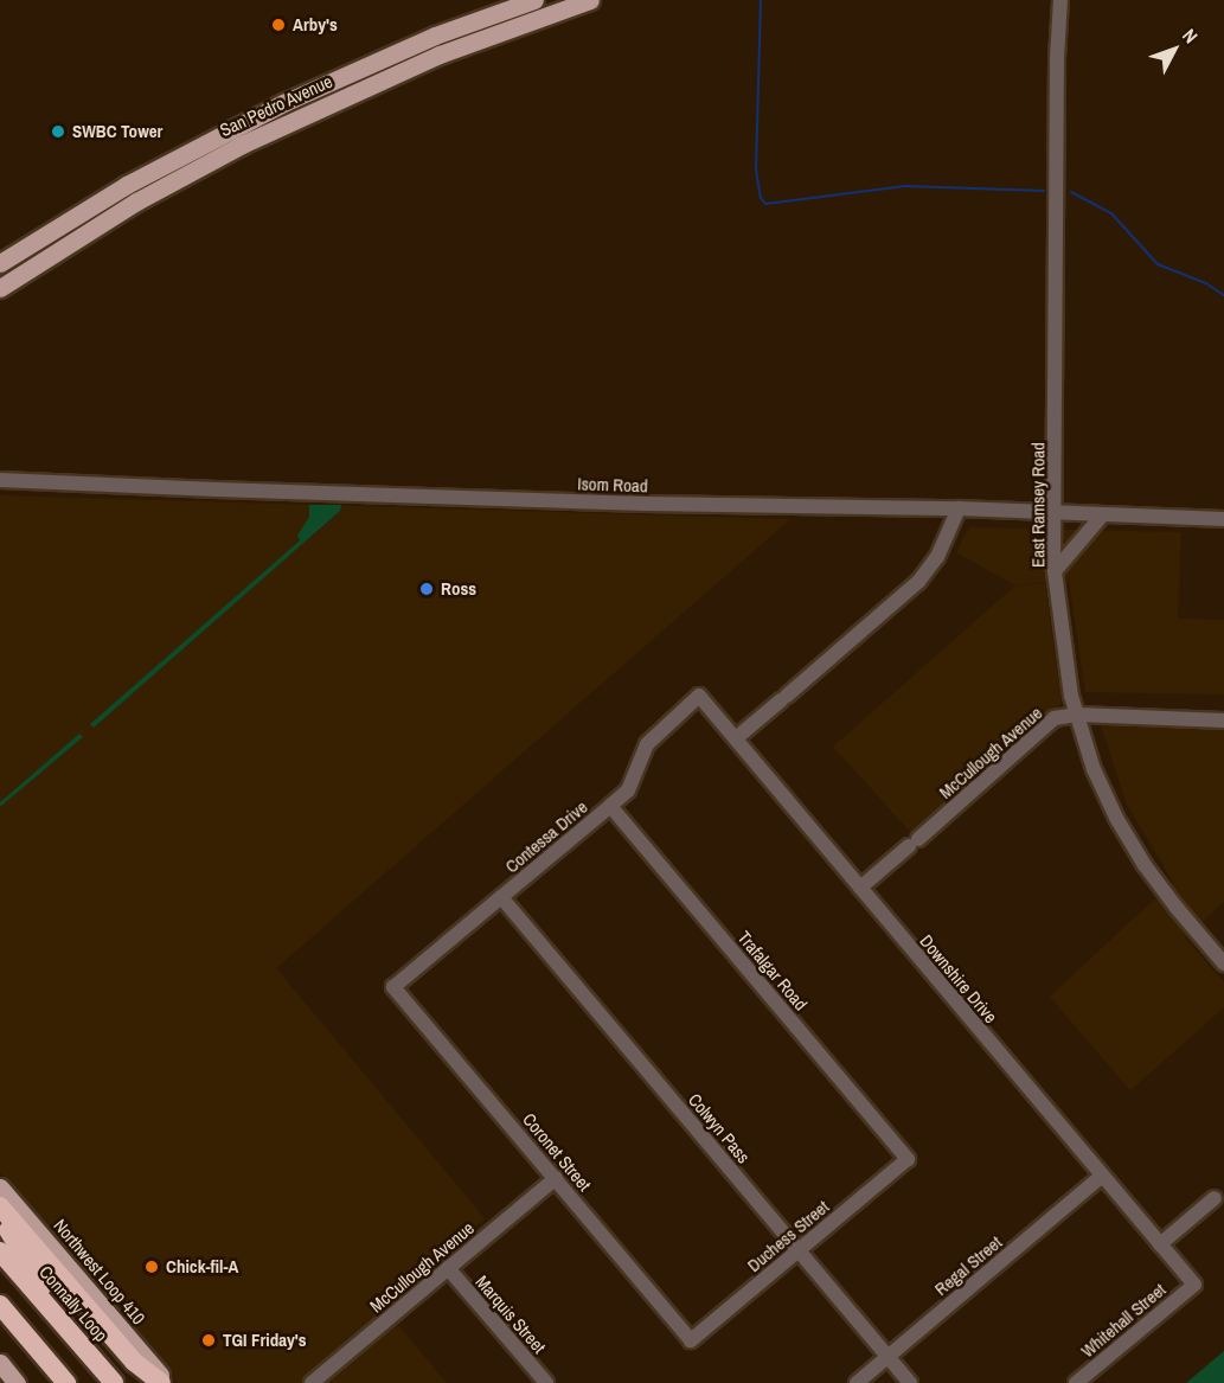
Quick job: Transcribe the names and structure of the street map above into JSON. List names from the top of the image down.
{
  "streets": {
    "highway": ["Connally Loop"],
    "main road": ["San Pedro Avenue", "Northwest Loop 410"],
    "street": [
      "Isom Road",
      "East Ramsey Road",
      "McCullough Avenue",
      "Contessa Drive",
      "Trafalgar Road",
      "Downshire Drive",
      "Colwyn Pass",
      "Coronet Street",
      "Duchess Street",
      "Regal Street",
      "Marquis Street",
      "Whitehall Street"
    ]
  },
  "crossings": [
    ["Isom Road", "East Ramsey Road"],
    ["East Ramsey Road", "McCullough Avenue"],
    ["McCullough Avenue", "Downshire Drive"],
    ["McCullough Avenue", "Coronet Street"],
    ["McCullough Avenue", "Marquis Street"],
    ["Contessa Drive", "Trafalgar Road"],
    ["Contessa Drive", "Downshire Drive"],
    ["Contessa Drive", "Colwyn Pass"],
    ["Contessa Drive", "Coronet Street"],
    ["Trafalgar Road", "Duchess Street"],
    ["Downshire Drive", "Regal Street"],
    ["Downshire Drive", "Whitehall Street"],
    ["Colwyn Pass", "Duchess Street"],
    ["Colwyn Pass", "Regal Street"],
    ["Coronet Street", "Duchess Street"]
  ],
  "places": [
    "Arby's",
    "SWBC Tower",
    "Ross",
    "Chick-fil-A",
    "TGI Friday's"
  ],
  "north": "top right"
}
